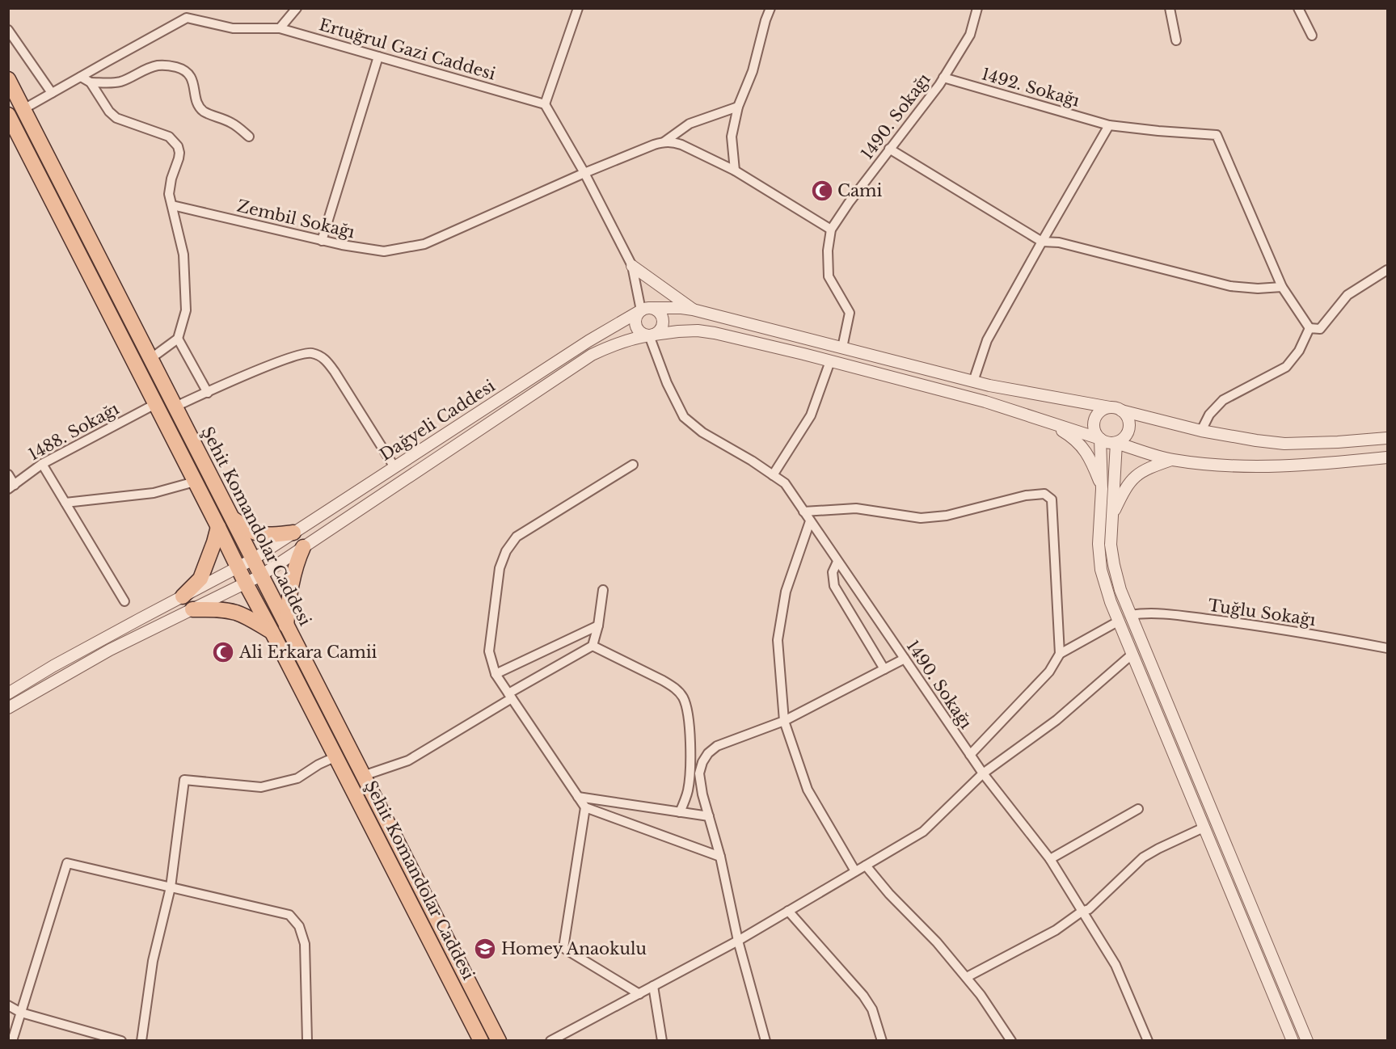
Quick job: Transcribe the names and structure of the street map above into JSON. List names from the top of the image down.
{
  "streets": {
    "main road": ["Şehit Komandolar Caddesi"],
    "street": [
      "Ertuğrul Gazi Caddesi",
      "1492. Sokağı",
      "1490. Sokağı",
      "Zembil Sokağı",
      "Dağyeli Caddesi",
      "1488. Sokağı",
      "Tuğlu Sokağı"
    ]
  },
  "crossings": [
    ["1492. Sokağı", "1490. Sokağı"],
    ["1490. Sokağı", "Dağyeli Caddesi"],
    ["Dağyeli Caddesi", "Şehit Komandolar Caddesi"],
    ["1488. Sokağı", "Şehit Komandolar Caddesi"]
  ],
  "places": {
    "mosque": ["Cami", "Ali Erkara Camii"],
    "school or university": ["Homey Anaokulu"]
  }
}
